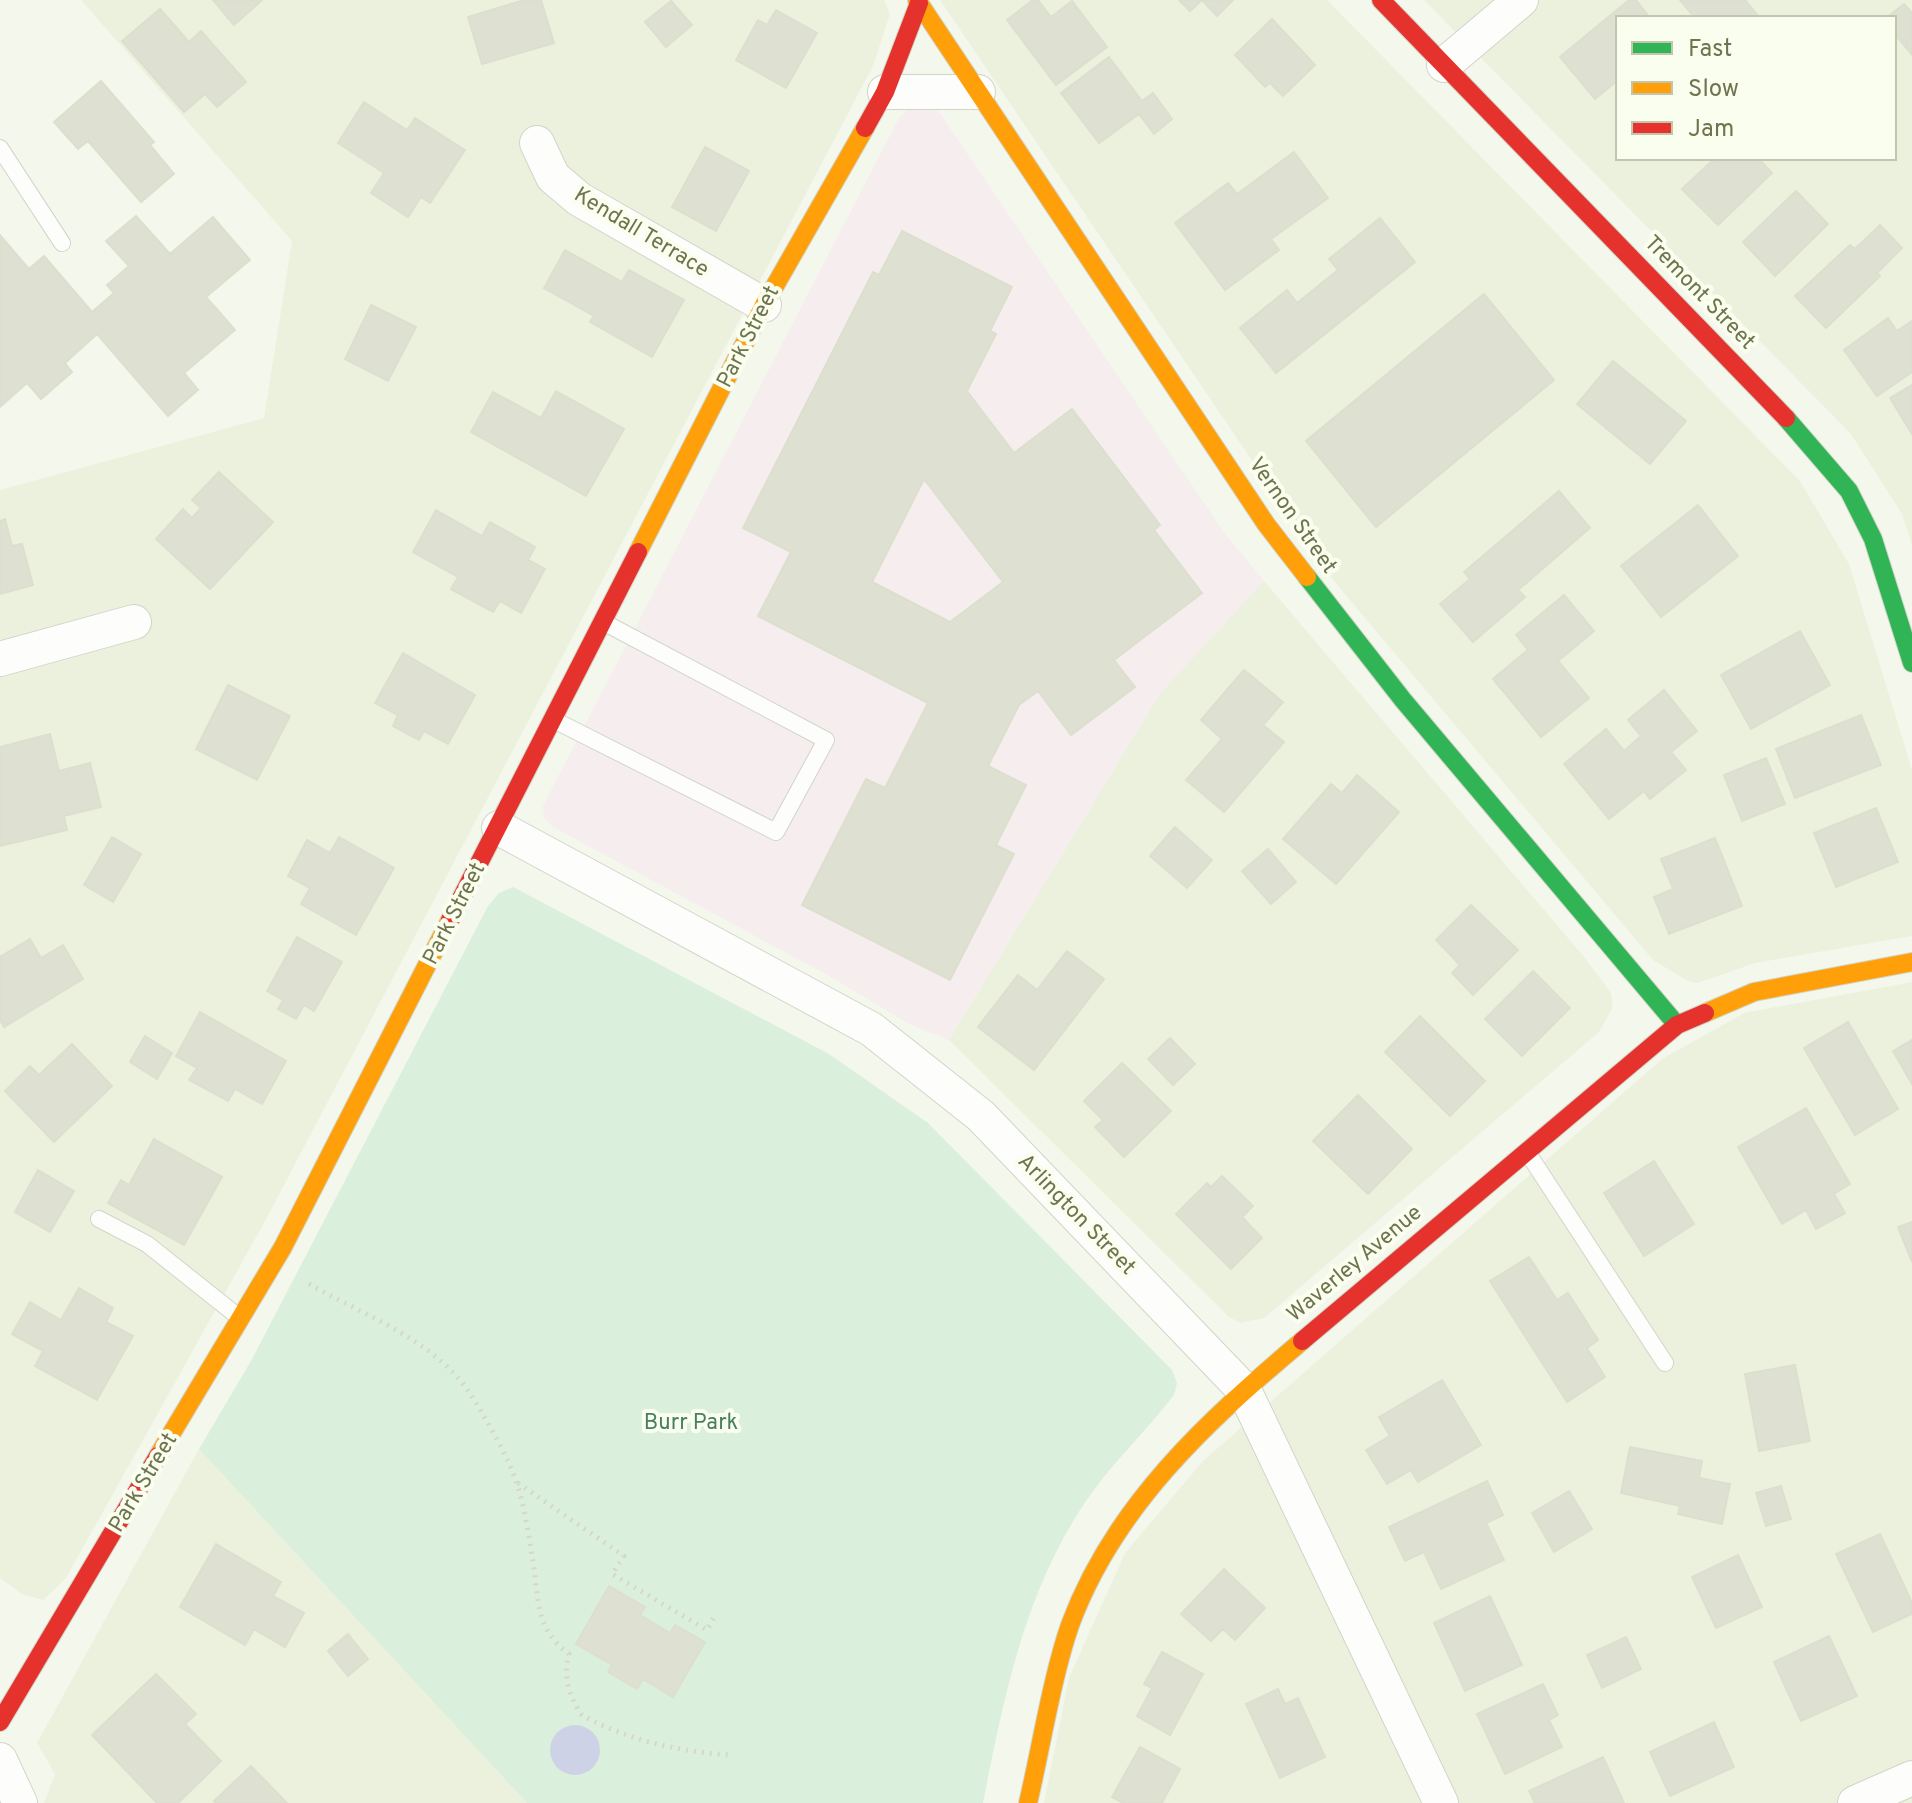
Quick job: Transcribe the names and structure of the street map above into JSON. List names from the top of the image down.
{
  "streets": {
    "street": [
      "Kendall Terrace",
      "Tremont Street",
      "Park Street",
      "Vernon Street",
      "Arlington Street",
      "Waverley Avenue"
    ]
  },
  "crossings": [
    ["Kendall Terrace", "Park Street"],
    ["Park Street", "Vernon Street"],
    ["Park Street", "Arlington Street"],
    ["Vernon Street", "Waverley Avenue"],
    ["Arlington Street", "Waverley Avenue"]
  ],
  "parks": ["Burr Park"],
  "legend": ["Fast", "Slow", "Jam"]
}
